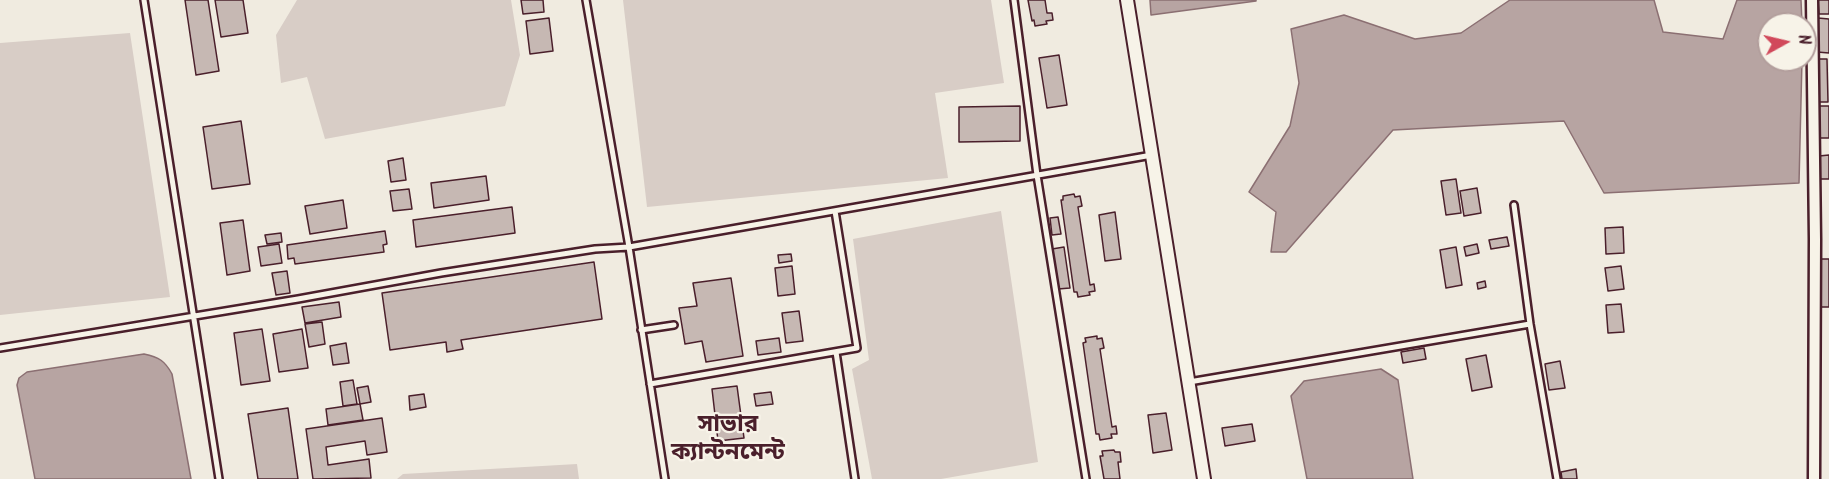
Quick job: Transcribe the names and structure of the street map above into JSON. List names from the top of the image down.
{
  "districts": ["সাভার ক্যান্টনমেন্ট"],
  "north": "right"
}
